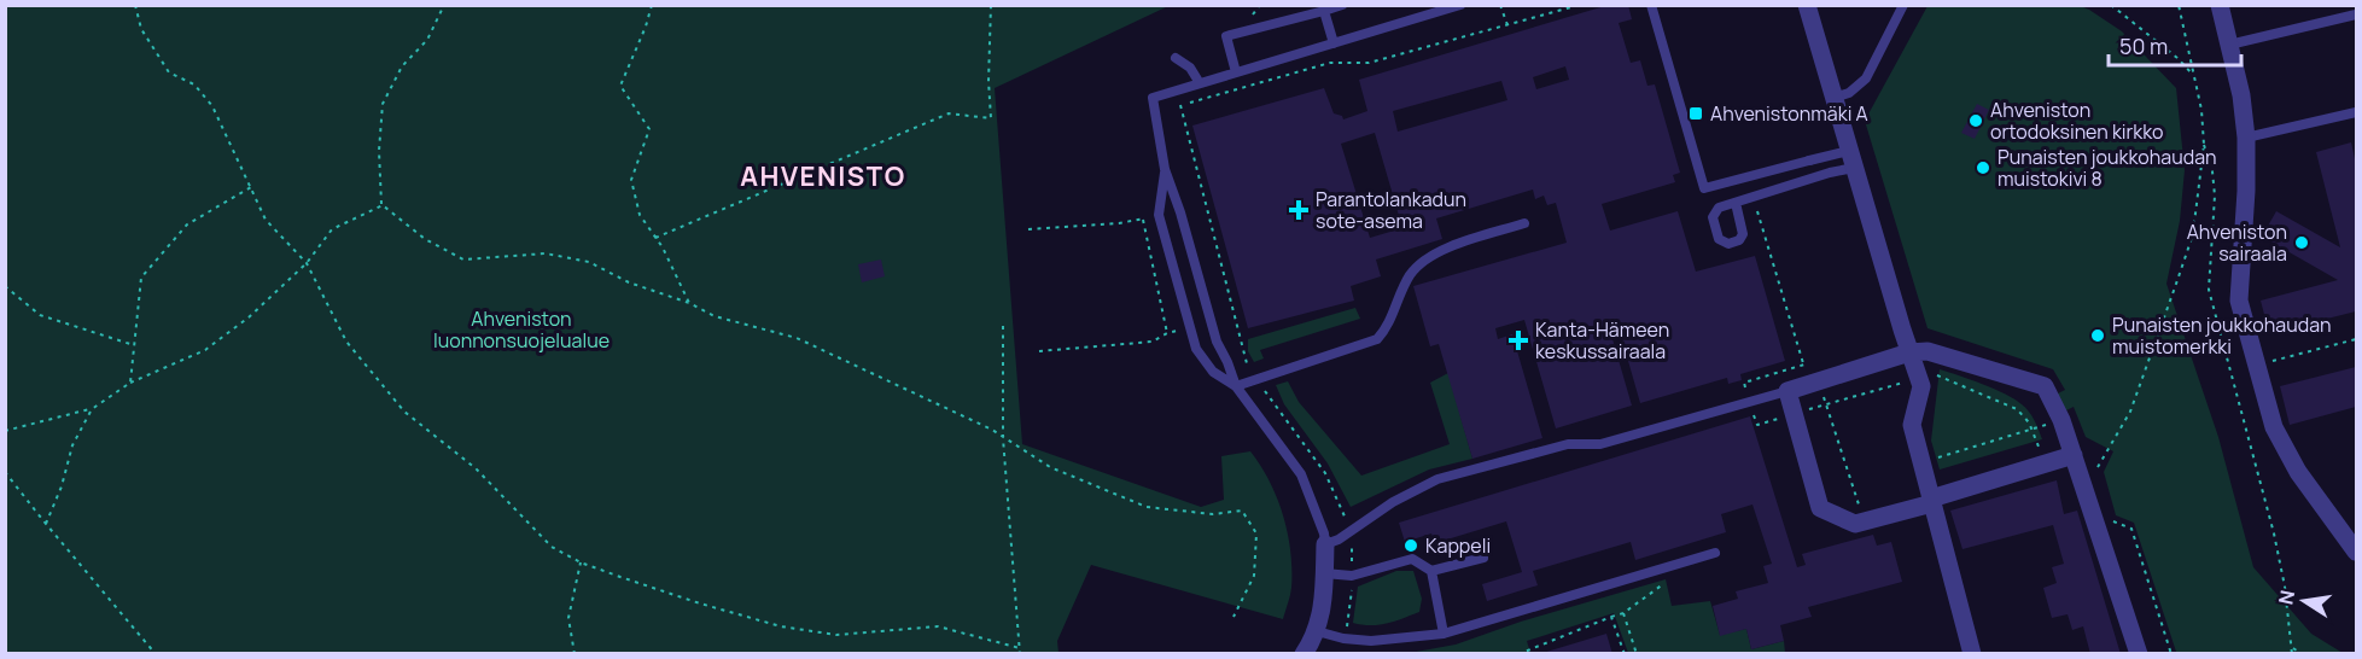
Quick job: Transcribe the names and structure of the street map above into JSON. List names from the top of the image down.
{
  "districts": ["AHVENISTO"],
  "parks": ["Ahveniston luonnonsuojelualue"],
  "places": {
    "transit": ["Ahvenistonmäki A"],
    "other": [
      "Ahveniston ortodoksinen kirkko",
      "Punaisten joukkohaudan muistokivi 8",
      "Ahveniston sairaala",
      "Punaisten joukkohaudan muistomerkki",
      "Kappeli"
    ],
    "health": ["Parantolankadun sote-asema", "Kanta-Hämeen keskussairaala"]
  },
  "scale_bar": "50 m",
  "north": "left"
}
